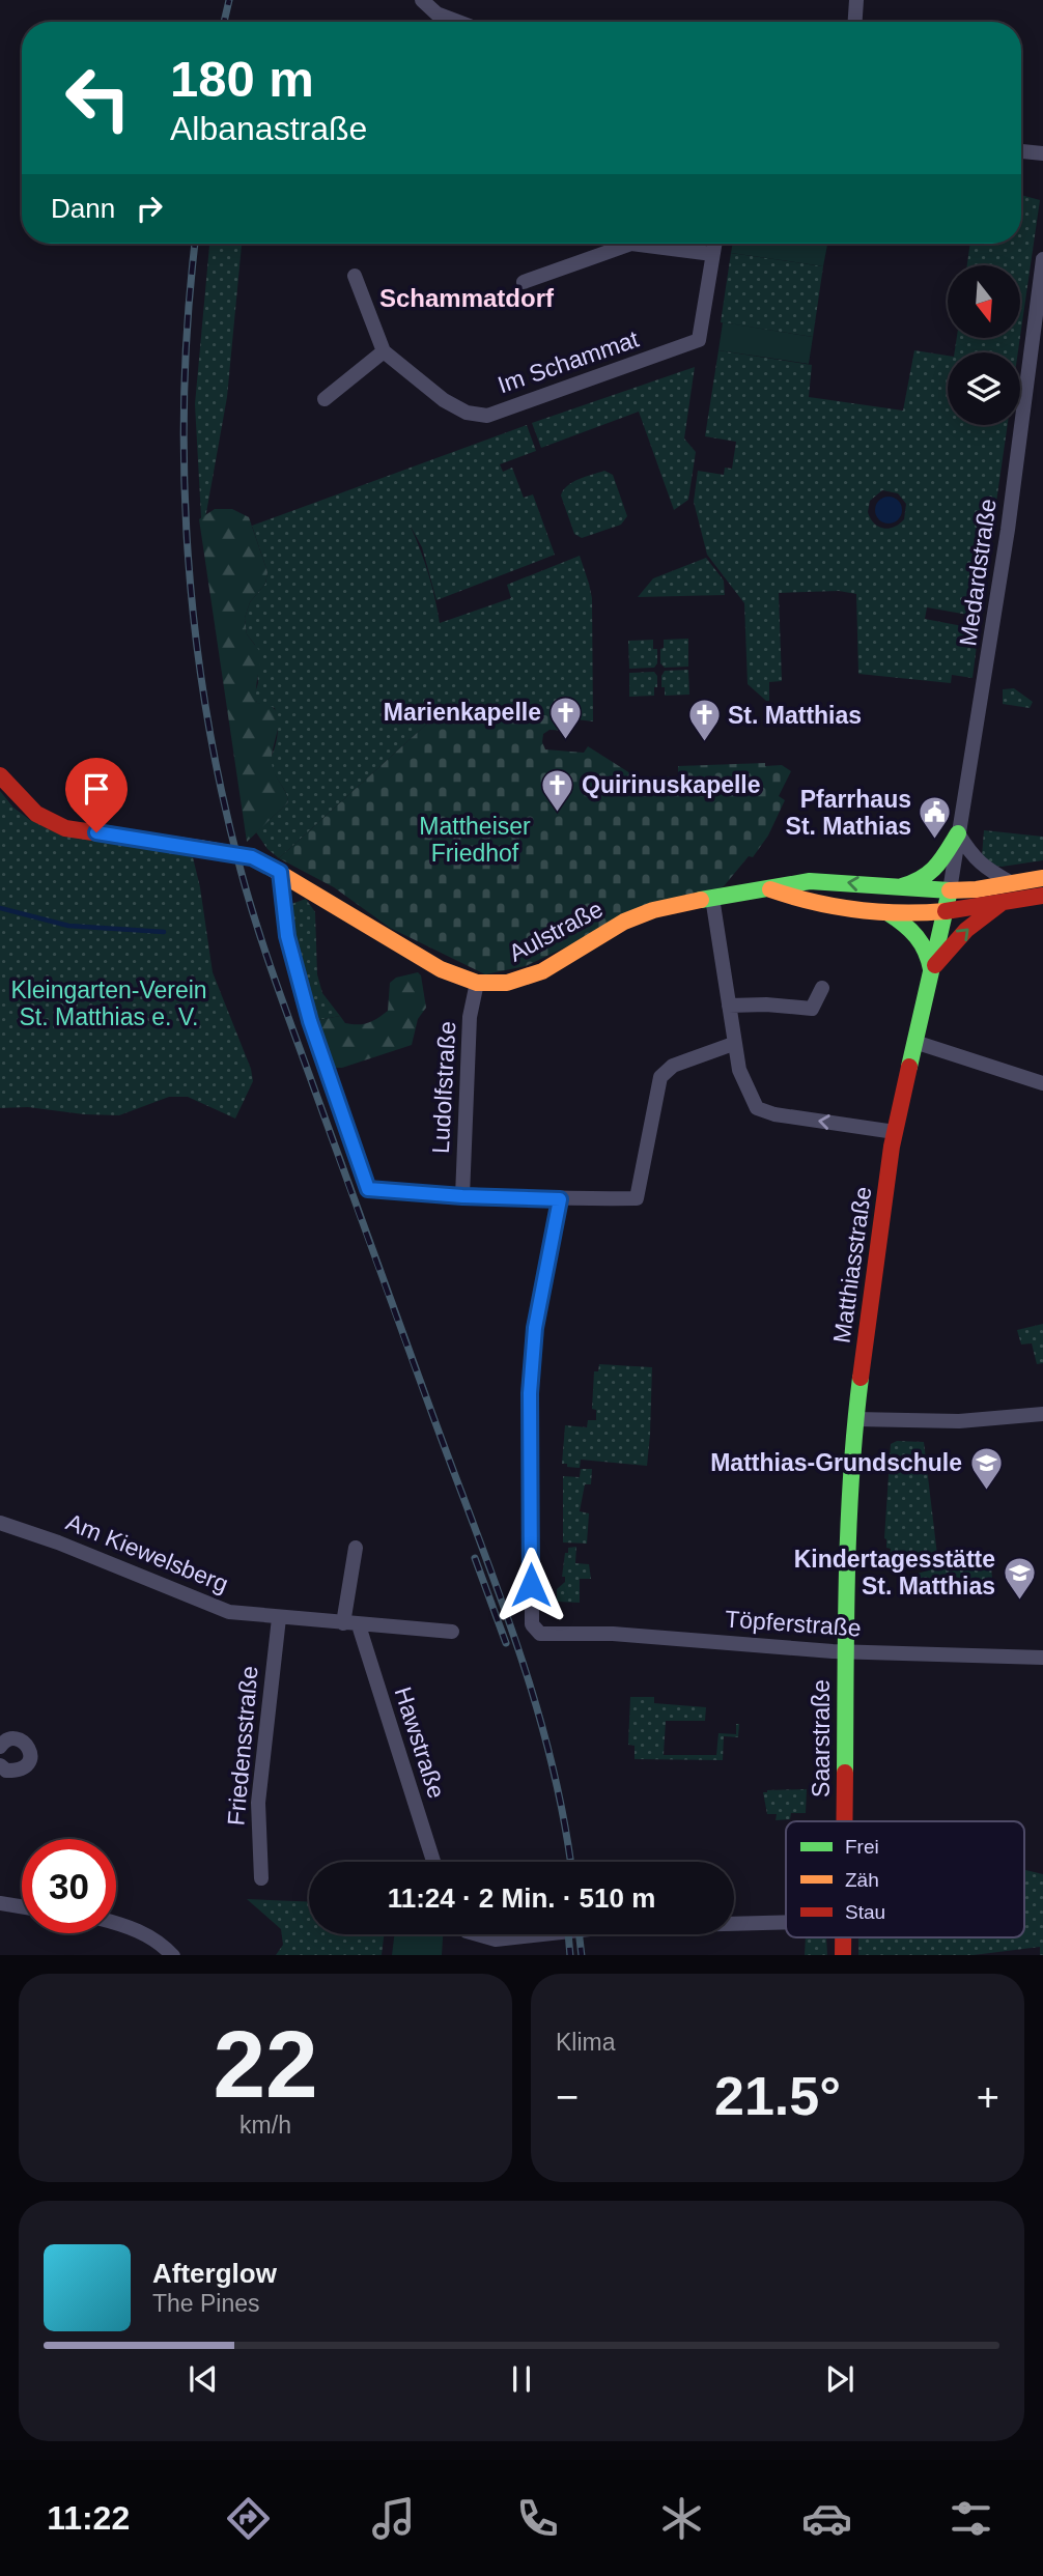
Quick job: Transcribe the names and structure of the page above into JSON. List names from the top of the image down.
{
  "streets": {
    "street": [
      "Im Schammat",
      "Medardstraße",
      "Aulstraße",
      "Ludolfstraße",
      "Matthiasstraße",
      "Am Kiewelsberg",
      "Töpferstraße",
      "Saarstraße",
      "Hawstraße",
      "Friedensstraße"
    ]
  },
  "crossings": [
    ["Medardstraße", "Aulstraße"],
    ["Medardstraße", "Matthiasstraße"],
    ["Aulstraße", "Ludolfstraße"],
    ["Aulstraße", "Matthiasstraße"],
    ["Matthiasstraße", "Töpferstraße"],
    ["Matthiasstraße", "Saarstraße"],
    ["Am Kiewelsberg", "Hawstraße"],
    ["Am Kiewelsberg", "Friedensstraße"],
    ["Töpferstraße", "Saarstraße"]
  ],
  "districts": ["Schammatdorf"],
  "parks": ["Mattheiser Friedhof", "Kleingarten-Verein St. Matthias e. V."],
  "places": {
    "church": ["Marienkapelle", "St. Matthias", "Quirinuskapelle"],
    "public building": ["Pfarrhaus St. Mathias"],
    "school or university": ["Matthias-Grundschule", "Kindertagesstätte St. Matthias"]
  },
  "legend": ["Frei", "Zäh", "Stau"],
  "north": "bottom",
  "page": {
    "turn": ["180 m", "Albanastraße"],
    "then": "Dann",
    "limit": "30",
    "trip": "11:24 · 2 Min. · 510 m",
    "tile": [
      ["22", "km/h"],
      "Klima"
    ],
    "heat": ["−", "21.5°", "+"],
    "song": ["Afterglow", "The Pines"],
    "tabs": "11:22"
  }
}
